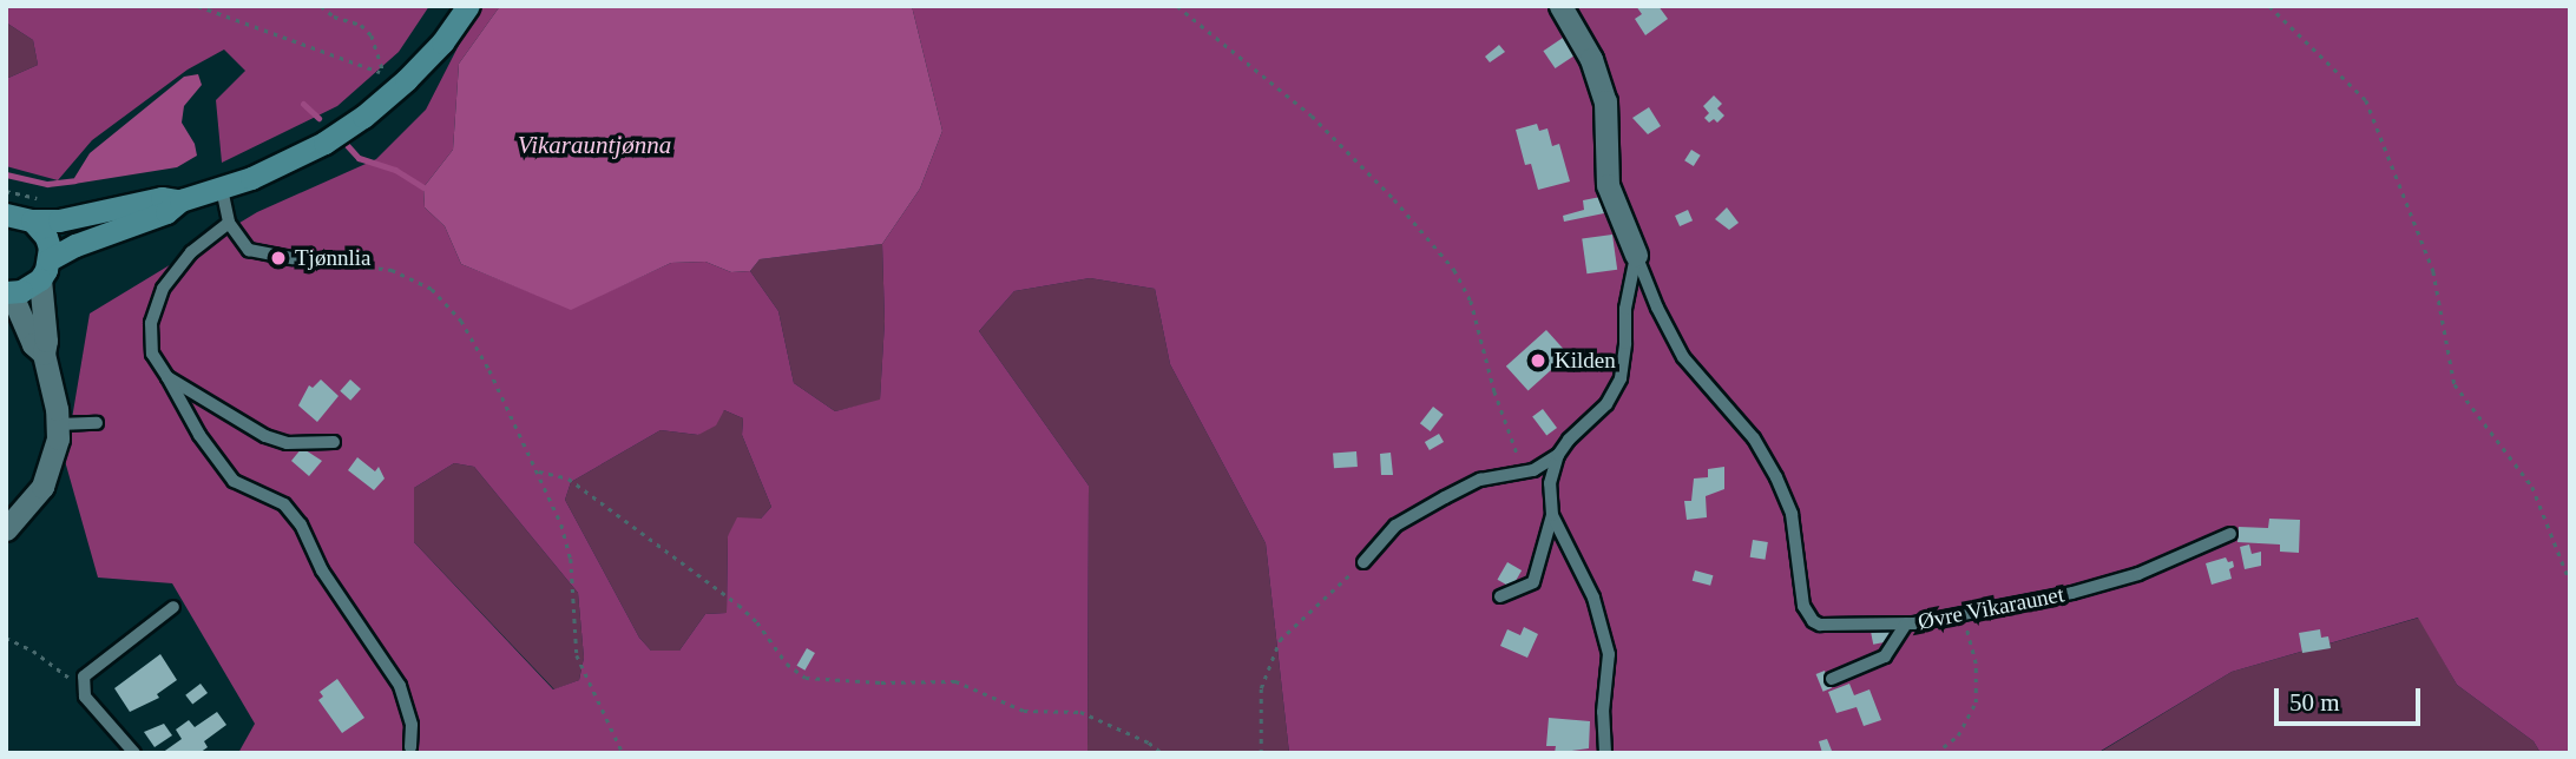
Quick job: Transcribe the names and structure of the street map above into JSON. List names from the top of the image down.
{
  "streets": {
    "street": ["Øvre Vikaraunet"]
  },
  "water": ["Vikarauntjønna"],
  "places": ["Tjønnlia", "Kilden"],
  "scale_bar": "50 m"
}
